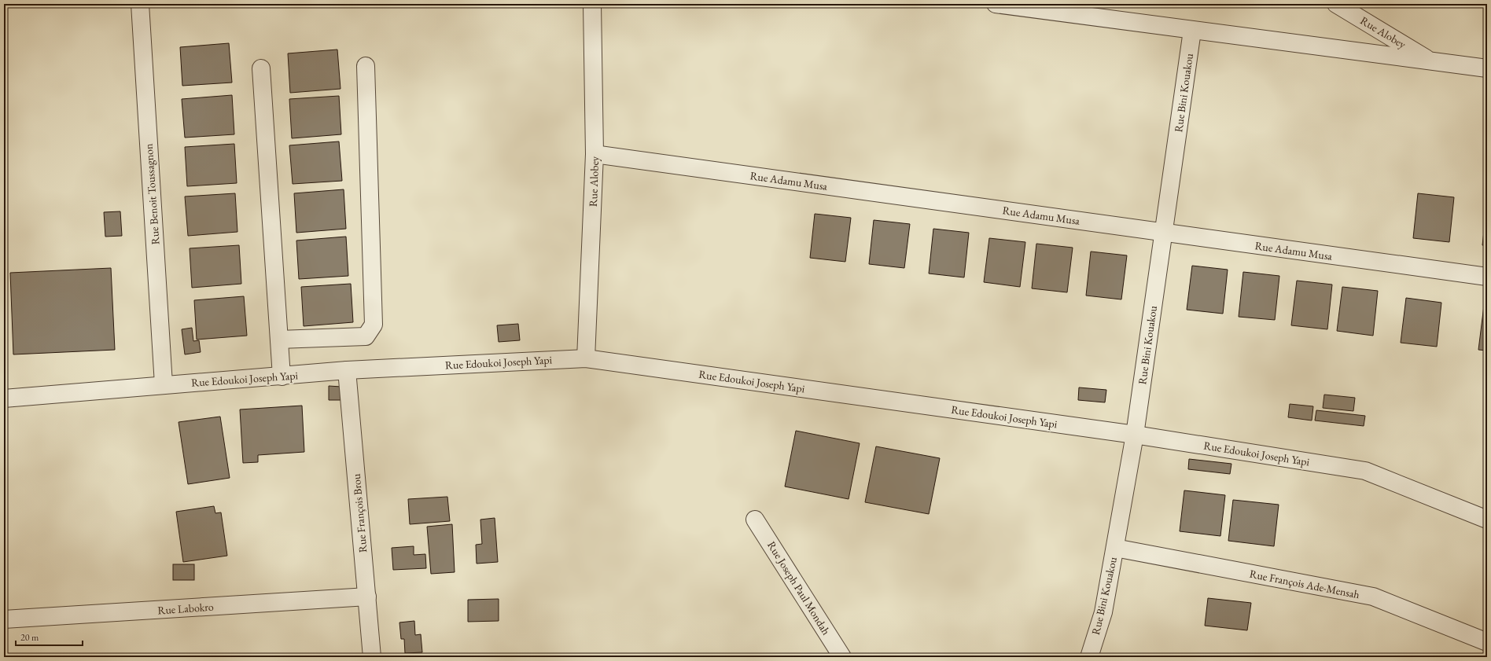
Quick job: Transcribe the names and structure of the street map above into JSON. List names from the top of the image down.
{
  "streets": {
    "street": [
      "Rue Alobey",
      "Rue Bini Kouakou",
      "Rue Adamu Musa",
      "Rue Benoit Toussagnon",
      "Rue Edoukoi Joseph Yapi",
      "Rue François Brou",
      "Rue François Ade-Mensah",
      "Rue Joseph Paul Mondah",
      "Rue Labokro"
    ]
  },
  "crossings": [
    ["Rue Alobey", "Rue Adamu Musa"],
    ["Rue Alobey", "Rue Edoukoi Joseph Yapi"],
    ["Rue Bini Kouakou", "Rue Adamu Musa"],
    ["Rue Bini Kouakou", "Rue Edoukoi Joseph Yapi"],
    ["Rue Bini Kouakou", "Rue François Ade-Mensah"],
    ["Rue Benoit Toussagnon", "Rue Edoukoi Joseph Yapi"],
    ["Rue Edoukoi Joseph Yapi", "Rue François Brou"],
    ["Rue François Brou", "Rue Labokro"]
  ],
  "scale_bar": "20 m"
}
